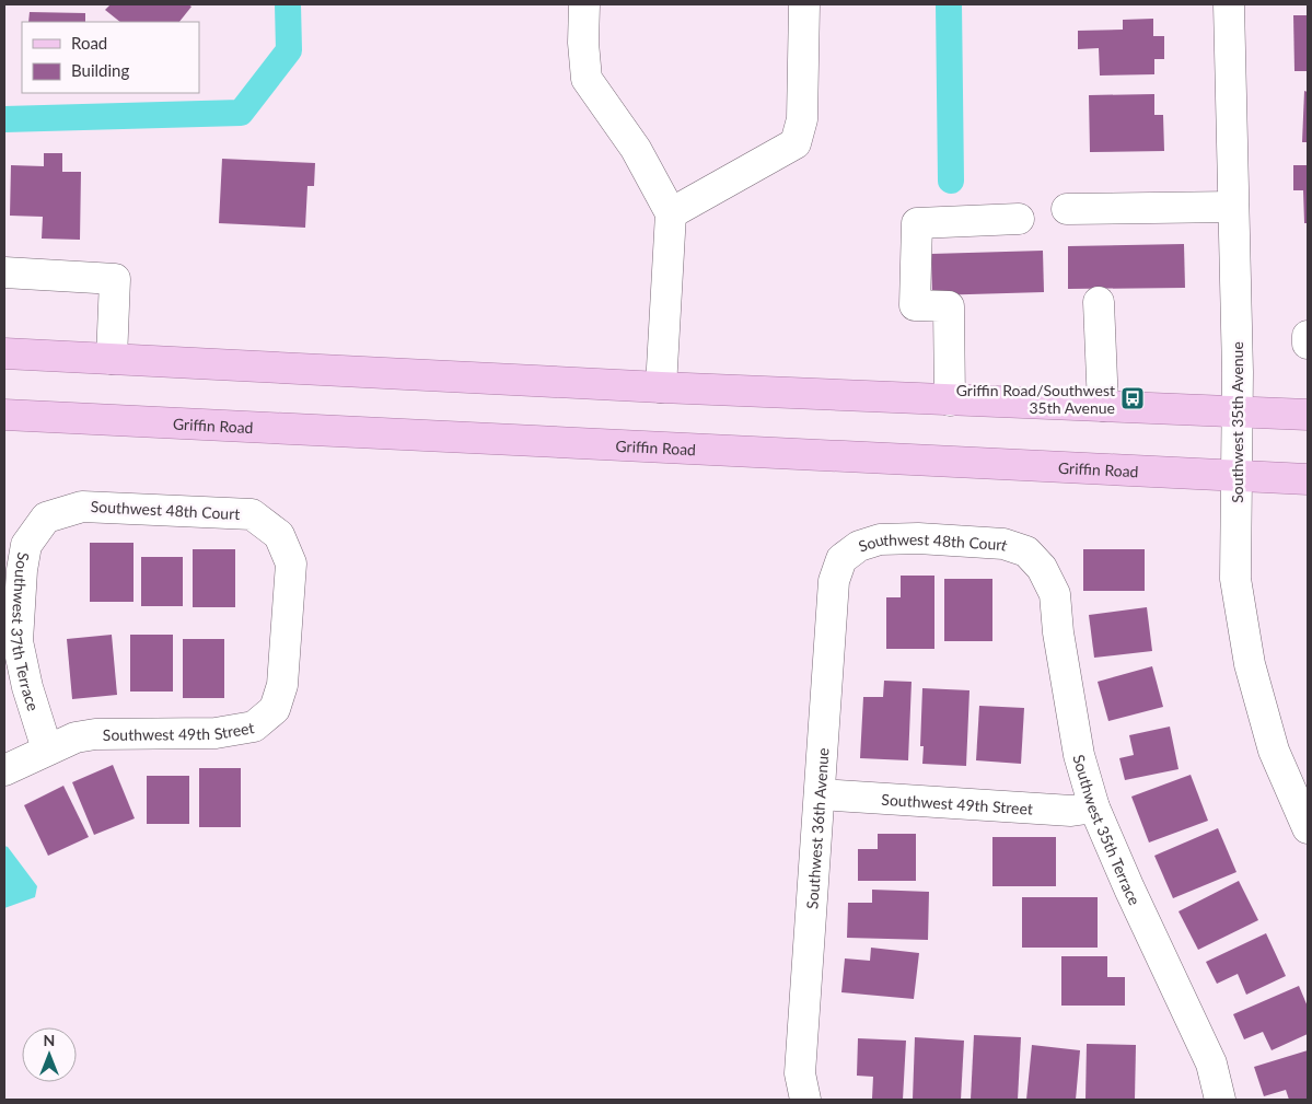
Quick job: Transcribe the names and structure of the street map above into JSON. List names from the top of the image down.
{
  "streets": {
    "main road": ["Griffin Road"],
    "street": [
      "Southwest 35th Avenue",
      "Southwest 48th Court",
      "Southwest 37th Terrace",
      "Southwest 49th Street",
      "Southwest 35th Terrace",
      "Southwest 36th Avenue"
    ]
  },
  "crossings": [
    ["Southwest 35th Avenue", "Griffin Road"],
    ["Southwest 48th Court", "Southwest 37th Terrace"],
    ["Southwest 48th Court", "Southwest 49th Street"],
    ["Southwest 48th Court", "Southwest 35th Terrace"],
    ["Southwest 48th Court", "Southwest 36th Avenue"],
    ["Southwest 37th Terrace", "Southwest 49th Street"],
    ["Southwest 49th Street", "Southwest 35th Terrace"],
    ["Southwest 49th Street", "Southwest 36th Avenue"]
  ],
  "places": {
    "bus stop": ["Griffin Road/Southwest 35th Avenue"]
  },
  "legend": ["Road", "Building"],
  "north": "top"
}
